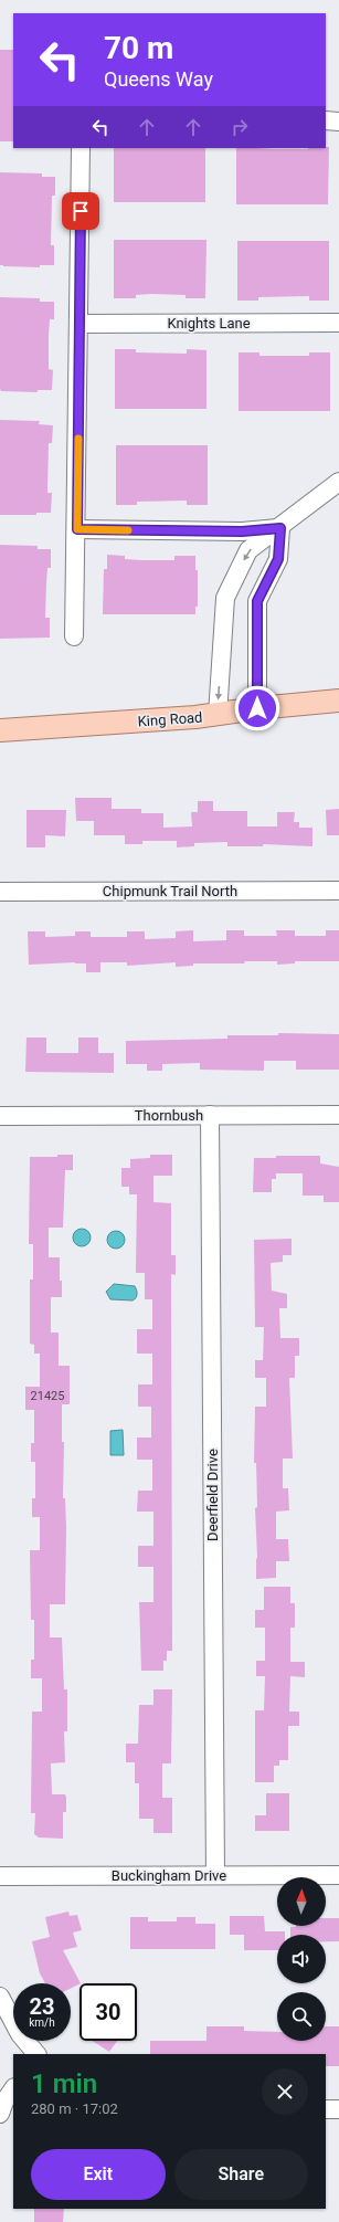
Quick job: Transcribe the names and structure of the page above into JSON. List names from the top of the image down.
{
  "streets": {
    "main road": ["King Road"],
    "street": [
      "Knights Lane",
      "Chipmunk Trail North",
      "Thornbush",
      "Deerfield Drive",
      "Buckingham Drive"
    ]
  },
  "crossings": [
    ["Thornbush", "Deerfield Drive"],
    ["Deerfield Drive", "Buckingham Drive"]
  ],
  "house_numbers": ["21425"],
  "north": "top",
  "page": {
    "turn": ["70 m", "Queens Way"],
    "speed": "23 km/h",
    "limit": "30",
    "heading": ["1 min", "280 m · 17:02"],
    "buttons": ["Exit", "Share"]
  }
}
